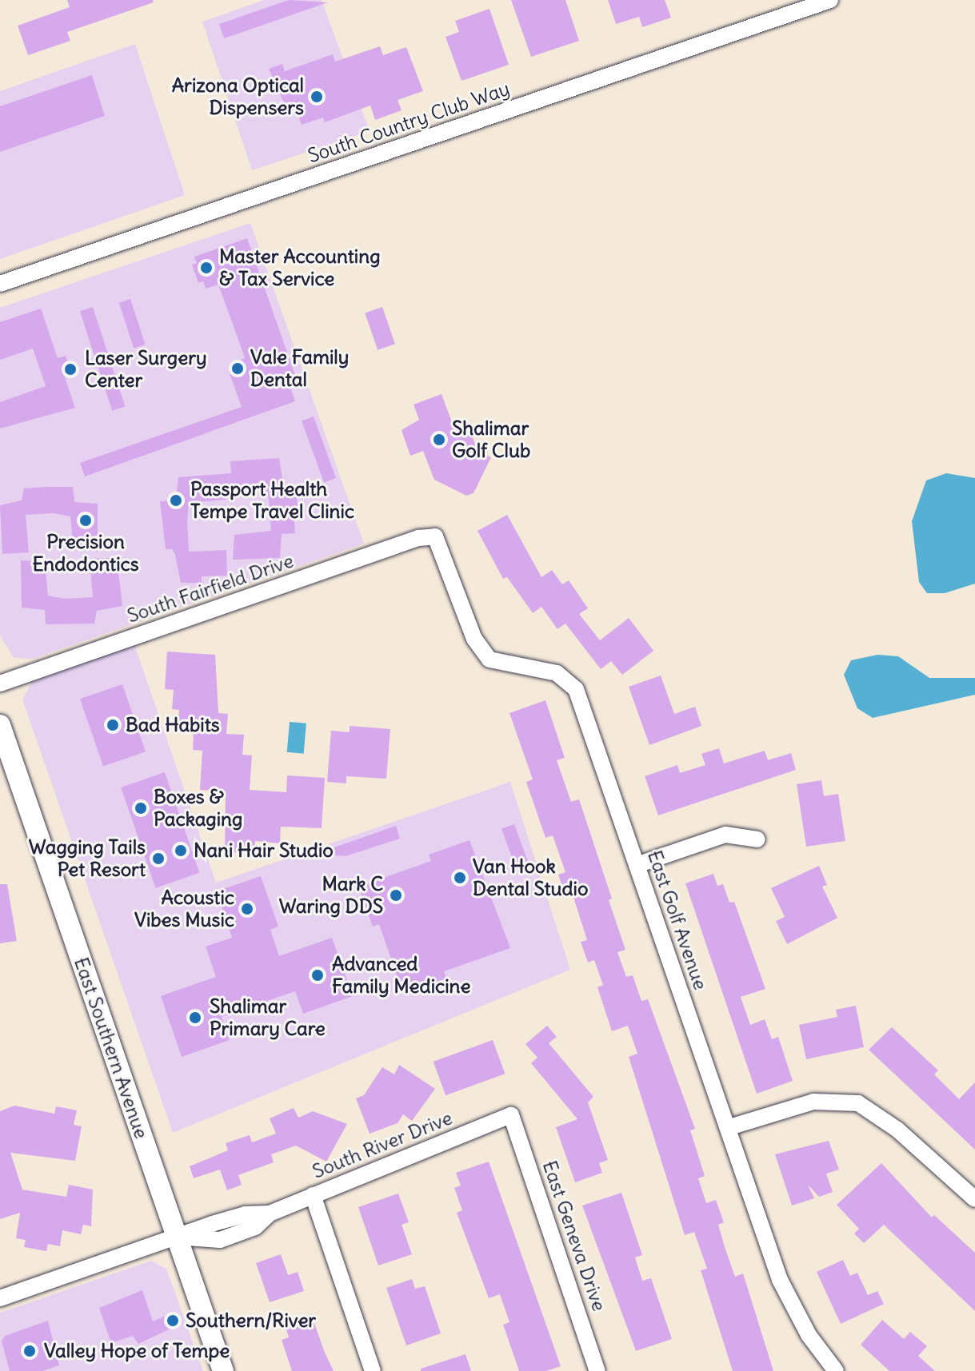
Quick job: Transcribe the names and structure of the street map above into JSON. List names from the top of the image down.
{
  "streets": {
    "main road": ["East Southern Avenue"],
    "street": [
      "South Country Club Way",
      "South Fairfield Drive",
      "East Golf Avenue",
      "South River Drive",
      "East Geneva Drive"
    ]
  },
  "crossings": [
    ["South Fairfield Drive", "East Golf Avenue"],
    ["East Southern Avenue", "South River Drive"],
    ["South River Drive", "East Geneva Drive"]
  ],
  "places": [
    "Arizona Optical Dispensers",
    "Master Accounting & Tax Service",
    "Vale Family Dental",
    "Laser Surgery Center",
    "Shalimar Golf Club",
    "Passport Health Tempe Travel Clinic",
    "Precision Endodontics",
    "Bad Habits",
    "Boxes & Packaging",
    "Nani Hair Studio",
    "Wagging Tails Pet Resort",
    "Van Hook Dental Studio",
    "Mark C Waring DDS",
    "Acoustic Vibes Music",
    "Advanced Family Medicine",
    "Shalimar Primary Care",
    "Southern/River",
    "Valley Hope of Tempe"
  ]
}
